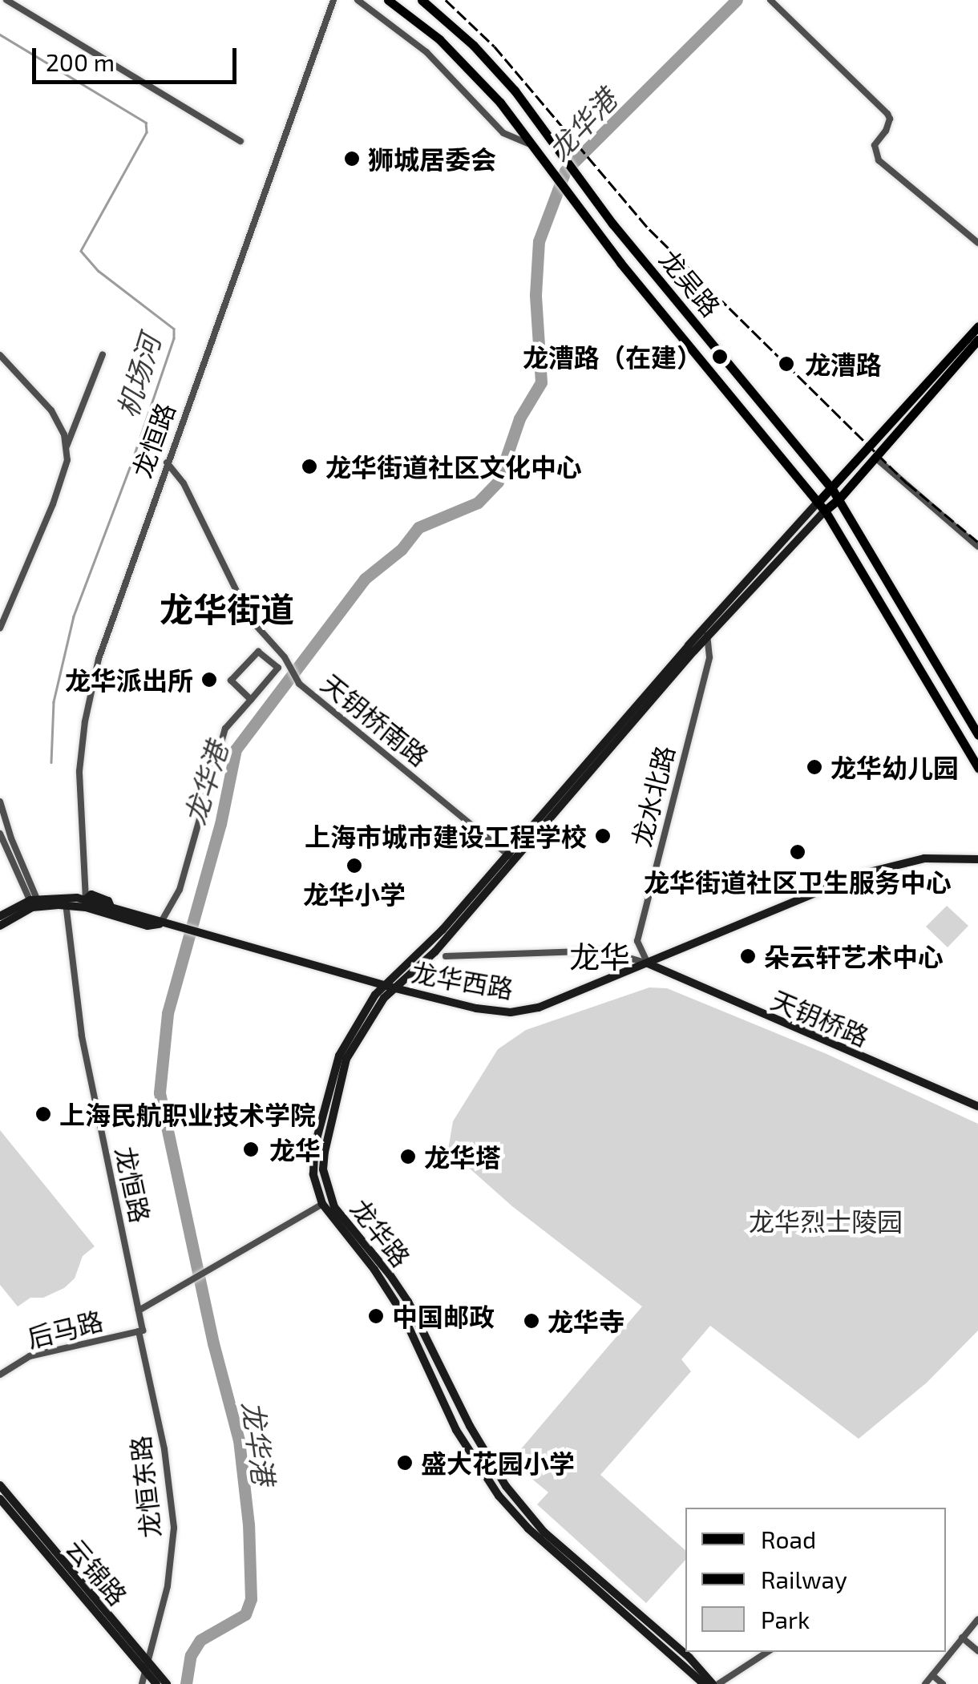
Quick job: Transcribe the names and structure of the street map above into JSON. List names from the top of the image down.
{
  "streets": {
    "main road": [
      "龙吴路",
      "龙华西路",
      "天钥桥路",
      "龙华路",
      "云锦路"
    ],
    "street": [
      "龙恒路",
      "天钥桥南路",
      "龙水北路",
      "后马路",
      "龙恒东路"
    ]
  },
  "crossings": [
    ["龙恒路", "天钥桥南路"],
    ["龙恒路", "龙华西路"],
    ["龙恒路", "后马路"],
    ["龙恒路", "龙恒东路"],
    ["天钥桥南路", "龙华路"],
    ["龙水北路", "龙华西路"],
    ["龙水北路", "天钥桥路"],
    ["龙水北路", "龙华路"],
    ["龙华西路", "天钥桥路"],
    ["龙华西路", "龙华路"],
    ["后马路", "龙恒东路"],
    ["龙恒东路", "云锦路"]
  ],
  "districts": ["龙华街道", "龙华"],
  "water": ["龙华港", "机场河"],
  "parks": ["龙华烈士陵园"],
  "places": [
    "狮城居委会",
    "龙漕路（在建）",
    "龙漕路",
    "龙华街道社区文化中心",
    "龙华派出所",
    "龙华幼儿园",
    "上海市城市建设工程学校",
    "龙华街道社区卫生服务中心",
    "龙华小学",
    "朵云轩艺术中心",
    "上海民航职业技术学院",
    "龙华",
    "龙华塔",
    "中国邮政",
    "龙华寺",
    "盛大花园小学"
  ],
  "legend": ["Road", "Railway", "Park"],
  "scale_bar": "200 m"
}
